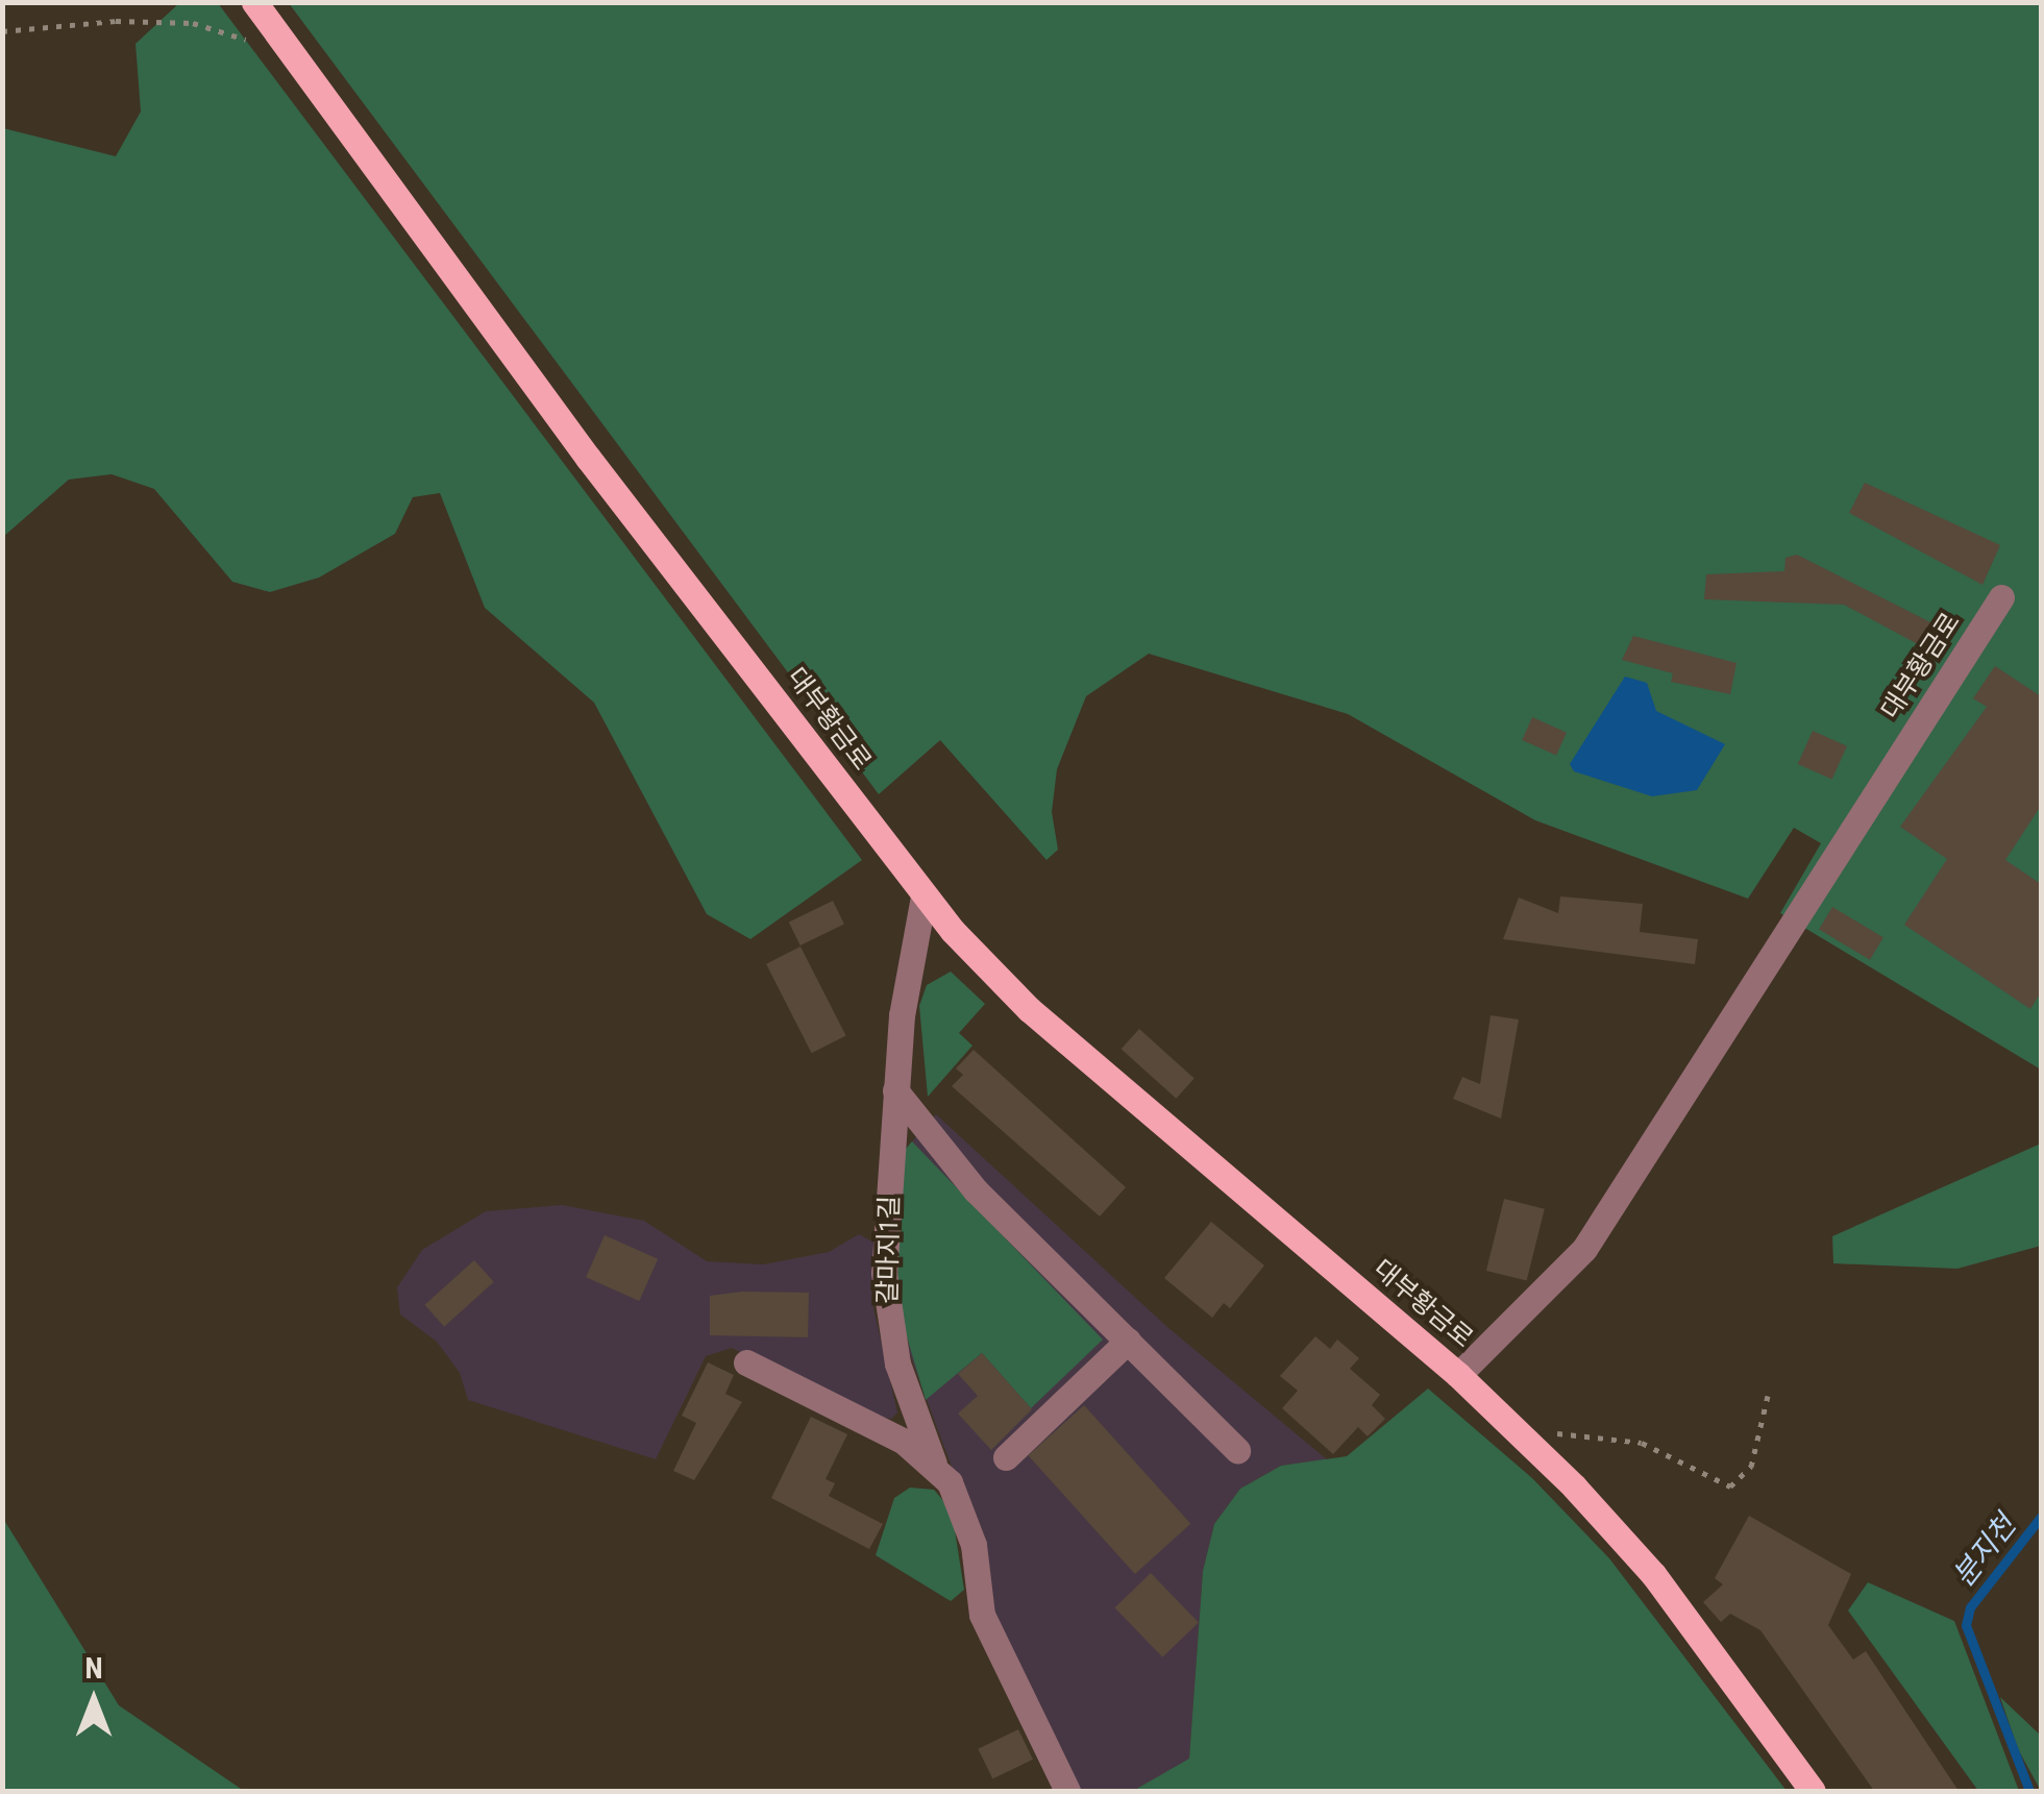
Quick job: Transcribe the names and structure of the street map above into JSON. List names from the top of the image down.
{
  "streets": {
    "main road": ["대부황금로"],
    "lane": ["갈마지1길"]
  },
  "crossings": [
    ["대부황금로", "갈마지1길"]
  ],
  "water": ["분지천"],
  "north": "top"
}
